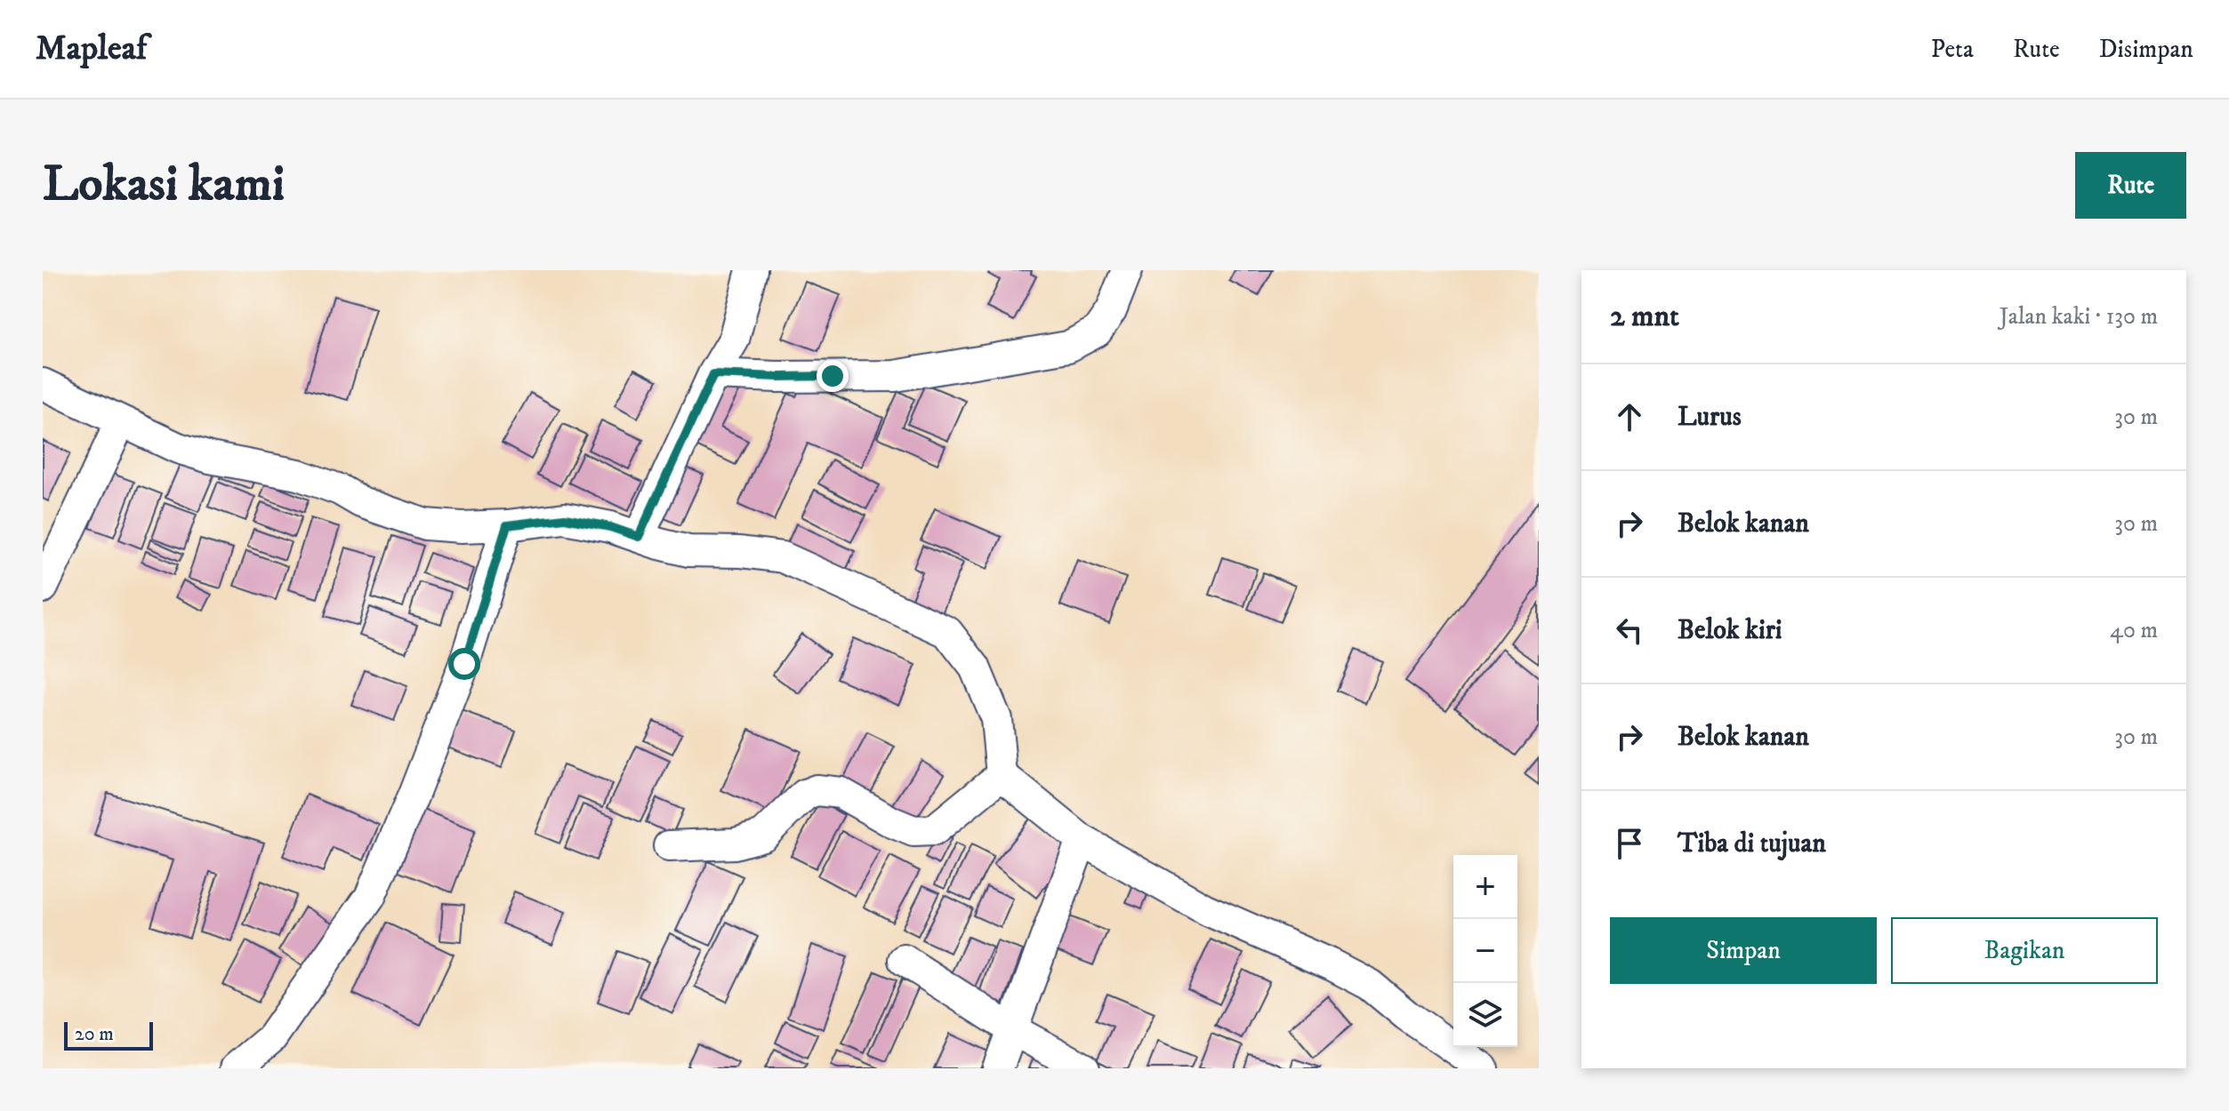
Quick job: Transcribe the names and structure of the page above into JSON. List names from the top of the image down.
{
  "scale_bar": "20 m",
  "page": {
    "header": "Mapleaf",
    "nav": ["Peta", "Rute", "Disimpan"],
    "buttons": [
      "Rute",
      ["Simpan", "Bagikan"]
    ],
    "title": "Lokasi kami",
    "heading": ["2 mnt", "Jalan kaki · 130 m"],
    "list": [
      ["Lurus", "30 m"],
      ["Belok kanan", "30 m"],
      ["Belok kiri", "40 m"],
      ["Belok kanan", "30 m"],
      "Tiba di tujuan"
    ],
    "map_buttons": ["+", "−"],
    "scale": "20 m"
  }
}
